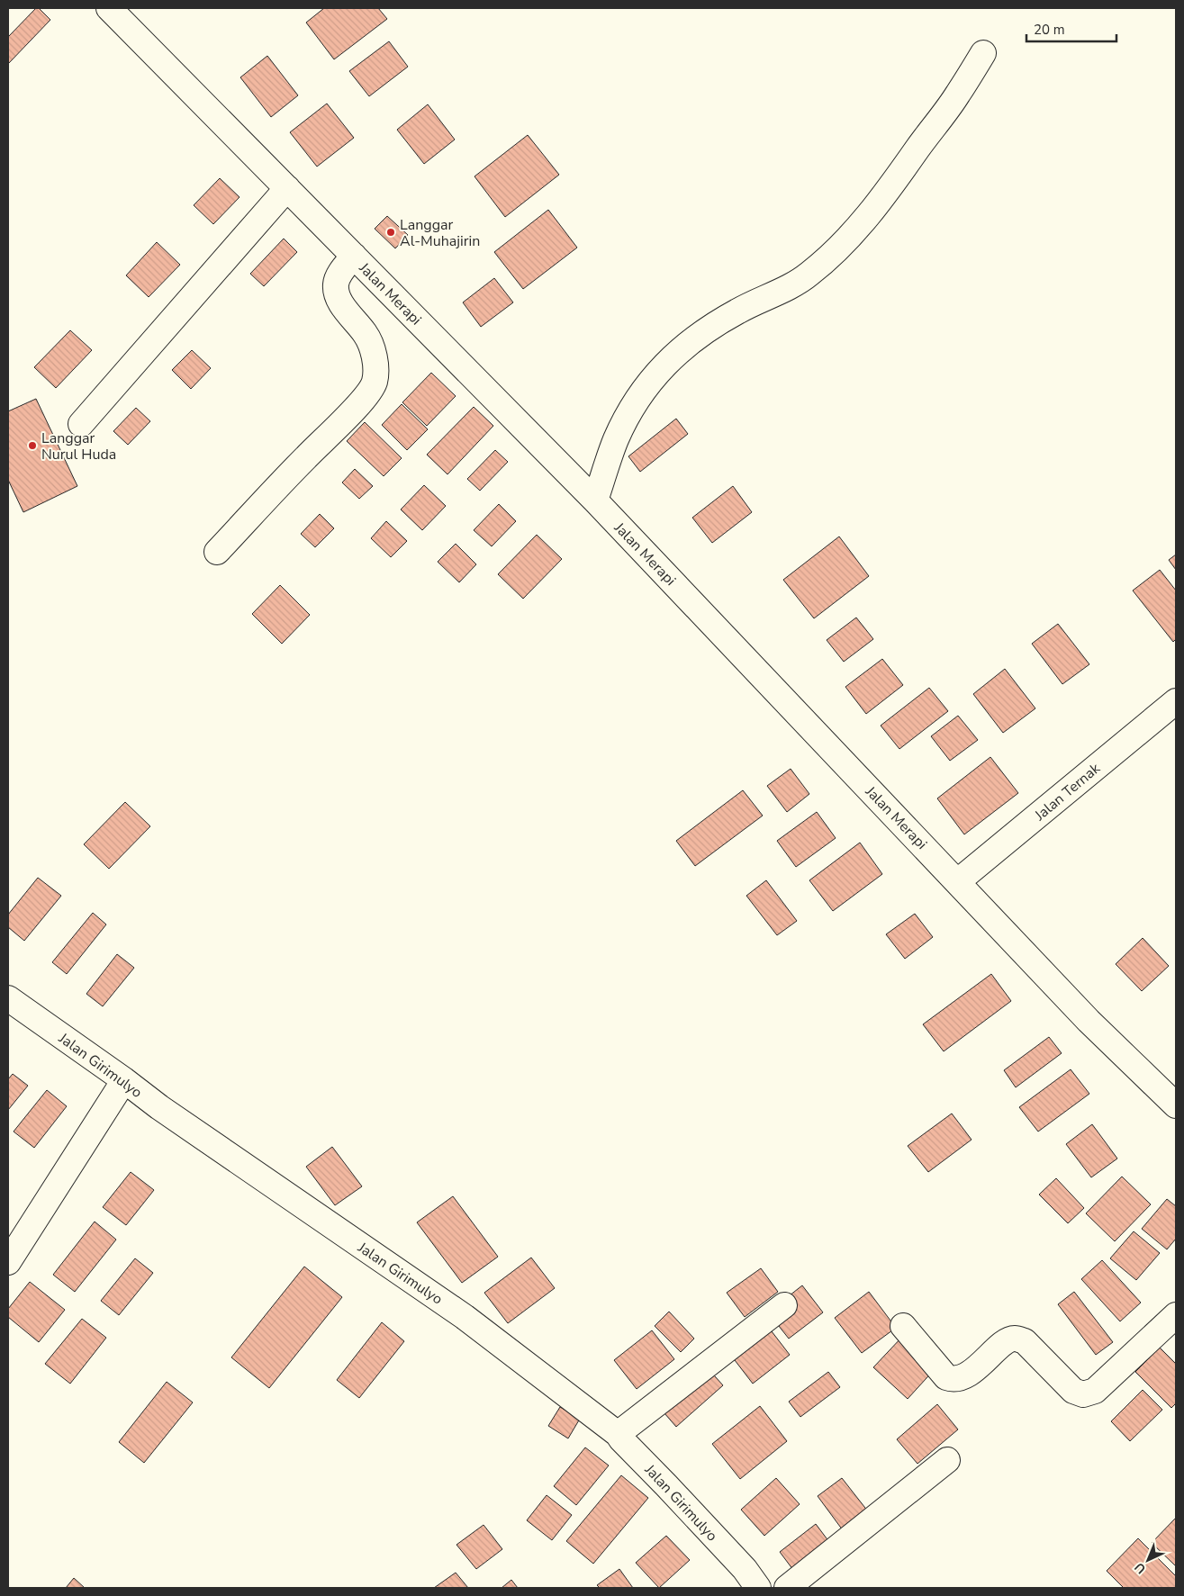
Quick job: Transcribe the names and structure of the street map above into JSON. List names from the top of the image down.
{
  "streets": {
    "street": ["Jalan Merapi", "Jalan Ternak", "Jalan Girimulyo"]
  },
  "crossings": [
    ["Jalan Merapi", "Jalan Ternak"]
  ],
  "places": ["Langgar Al-Muhajirin", "Langgar Nurul Huda"],
  "scale_bar": "20 m",
  "north": "bottom left"
}
